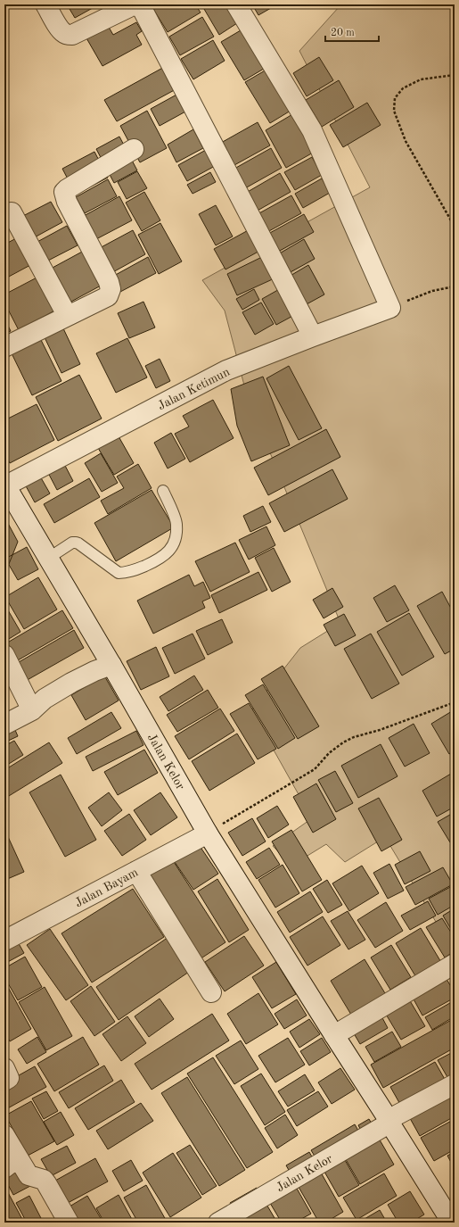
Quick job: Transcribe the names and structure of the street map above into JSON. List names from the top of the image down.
{
  "streets": {
    "street": ["Jalan Ketimun", "Jalan Kelor", "Jalan Bayam"]
  },
  "crossings": [
    ["Jalan Ketimun", "Jalan Kelor"],
    ["Jalan Kelor", "Jalan Bayam"]
  ],
  "scale_bar": "20 m"
}
